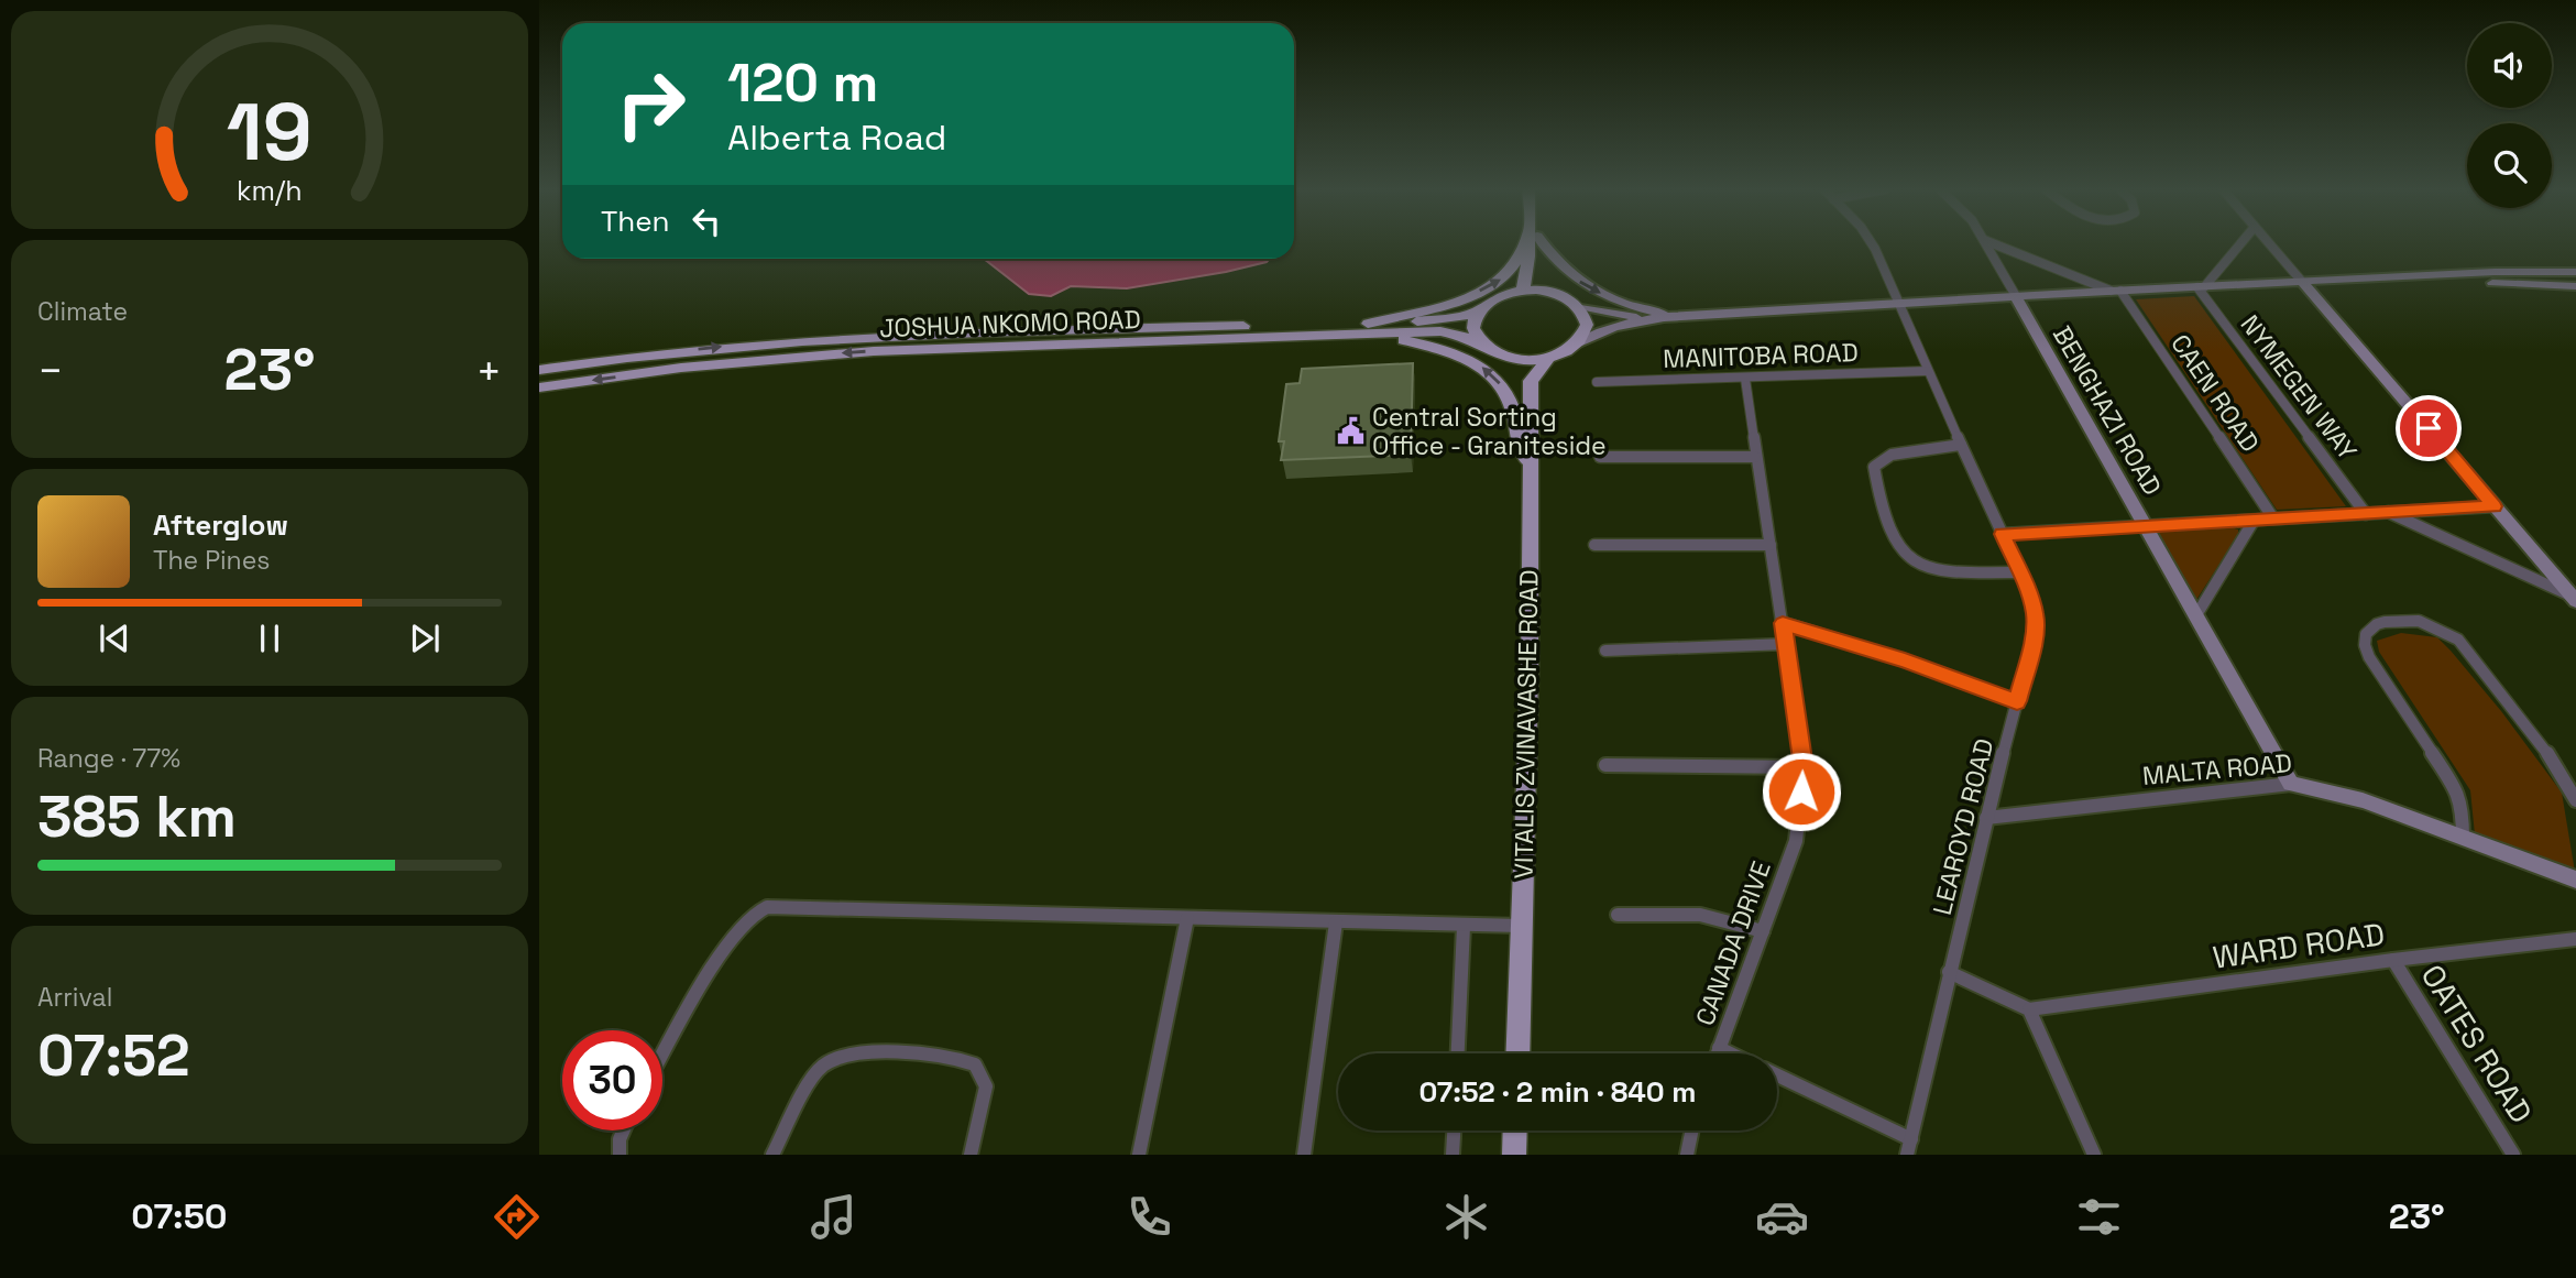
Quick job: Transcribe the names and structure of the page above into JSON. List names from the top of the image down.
{
  "streets": {
    "main road": ["JOSHUA NKOMO ROAD", "VITALIS ZVINAVASHE ROAD"],
    "street": [
      "MANITOBA ROAD",
      "NYMEGEN WAY",
      "CAEN ROAD",
      "BENGHAZI ROAD",
      "MALTA ROAD",
      "LEAROYD ROAD",
      "CANADA DRIVE",
      "WARD ROAD",
      "OATES ROAD"
    ]
  },
  "crossings": [
    ["MANITOBA ROAD", "LEAROYD ROAD"],
    ["MANITOBA ROAD", "CANADA DRIVE"],
    ["BENGHAZI ROAD", "MALTA ROAD"],
    ["MALTA ROAD", "LEAROYD ROAD"],
    ["WARD ROAD", "OATES ROAD"]
  ],
  "places": {
    "public building": ["Central Sorting Office - Graniteside"]
  },
  "page": {
    "turn": ["120 m", "Alberta Road"],
    "then": "Then",
    "tile": [
      "Climate",
      ["Range · 77%", "385 km"],
      ["Arrival", "07:52"]
    ],
    "heat": ["−", "23°", "+"],
    "song": ["Afterglow", "The Pines"],
    "limit": "30",
    "trip": "07:52 · 2 min · 840 m",
    "tabs": ["07:50", "23°"],
    "gauge": ["19", "km/h"]
  }
}
